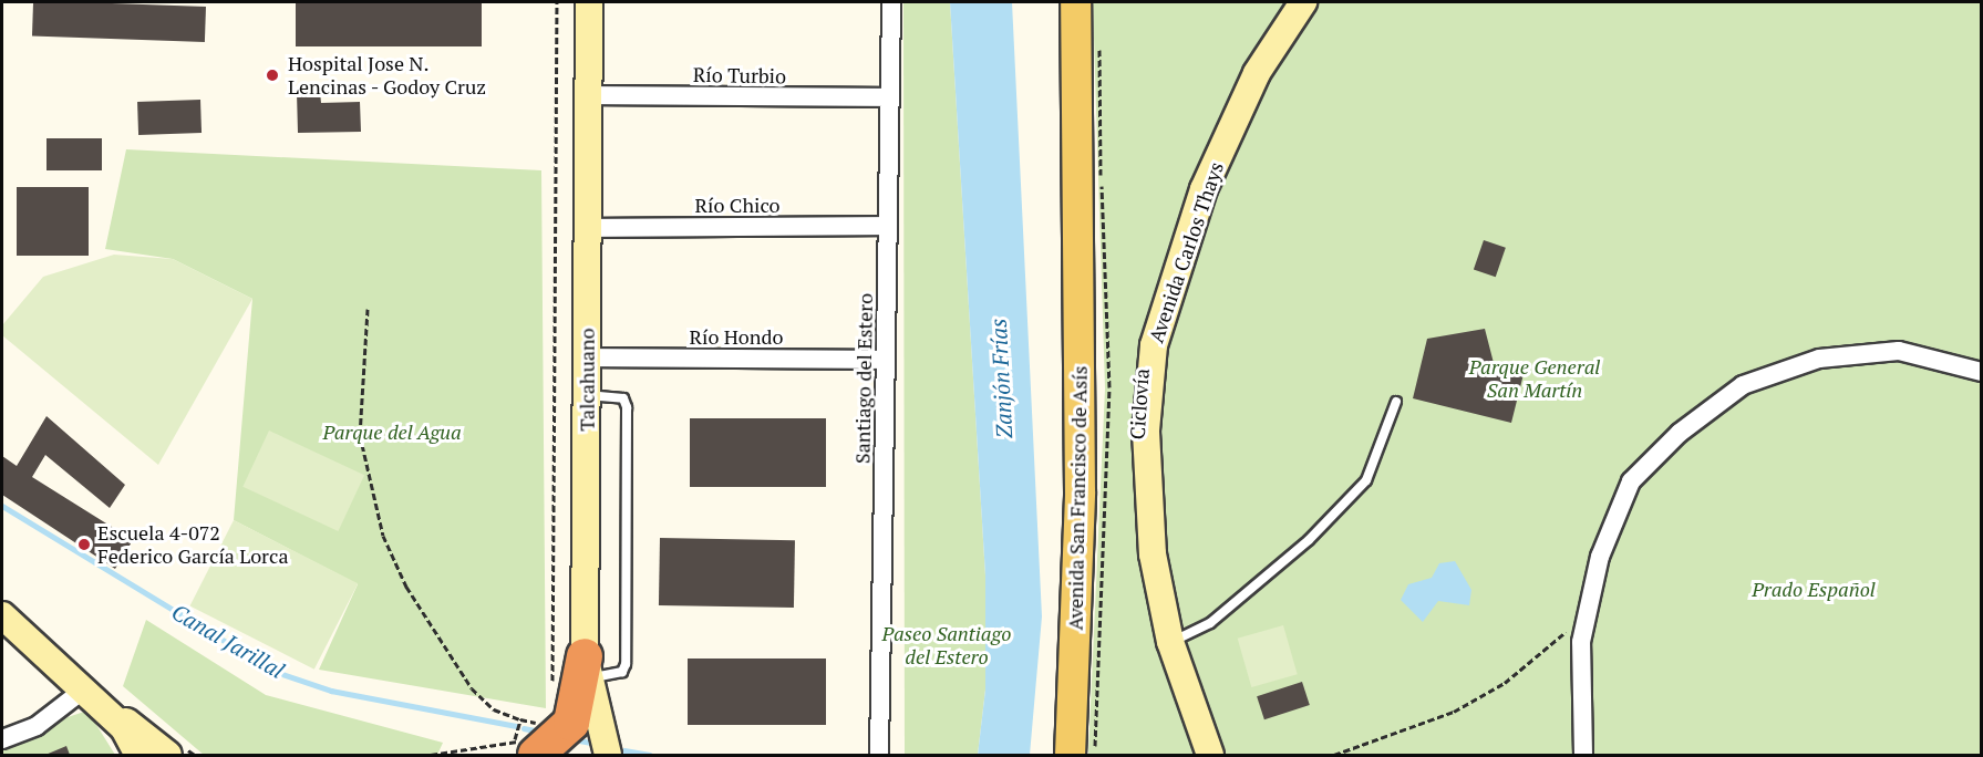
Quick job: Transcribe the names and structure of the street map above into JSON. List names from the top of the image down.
{
  "streets": {
    "main road": ["Avenida San Francisco de Asís"],
    "street": [
      "Río Turbio",
      "Río Chico",
      "Avenida Carlos Thays",
      "Río Hondo",
      "Santiago del Estero",
      "Talcahuano"
    ]
  },
  "crossings": [
    ["Río Turbio", "Santiago del Estero"],
    ["Río Turbio", "Talcahuano"],
    ["Río Chico", "Santiago del Estero"],
    ["Río Chico", "Talcahuano"],
    ["Río Hondo", "Santiago del Estero"],
    ["Río Hondo", "Talcahuano"]
  ],
  "water": ["Zanjón Frías", "Canal Jarillal"],
  "parks": [
    "Parque General San Martín",
    "Parque del Agua",
    "Prado Español",
    "Paseo Santiago del Estero"
  ],
  "places": ["Hospital Jose N. Lencinas - Godoy Cruz", "Escuela 4-072 Federico García Lorca"]
}
